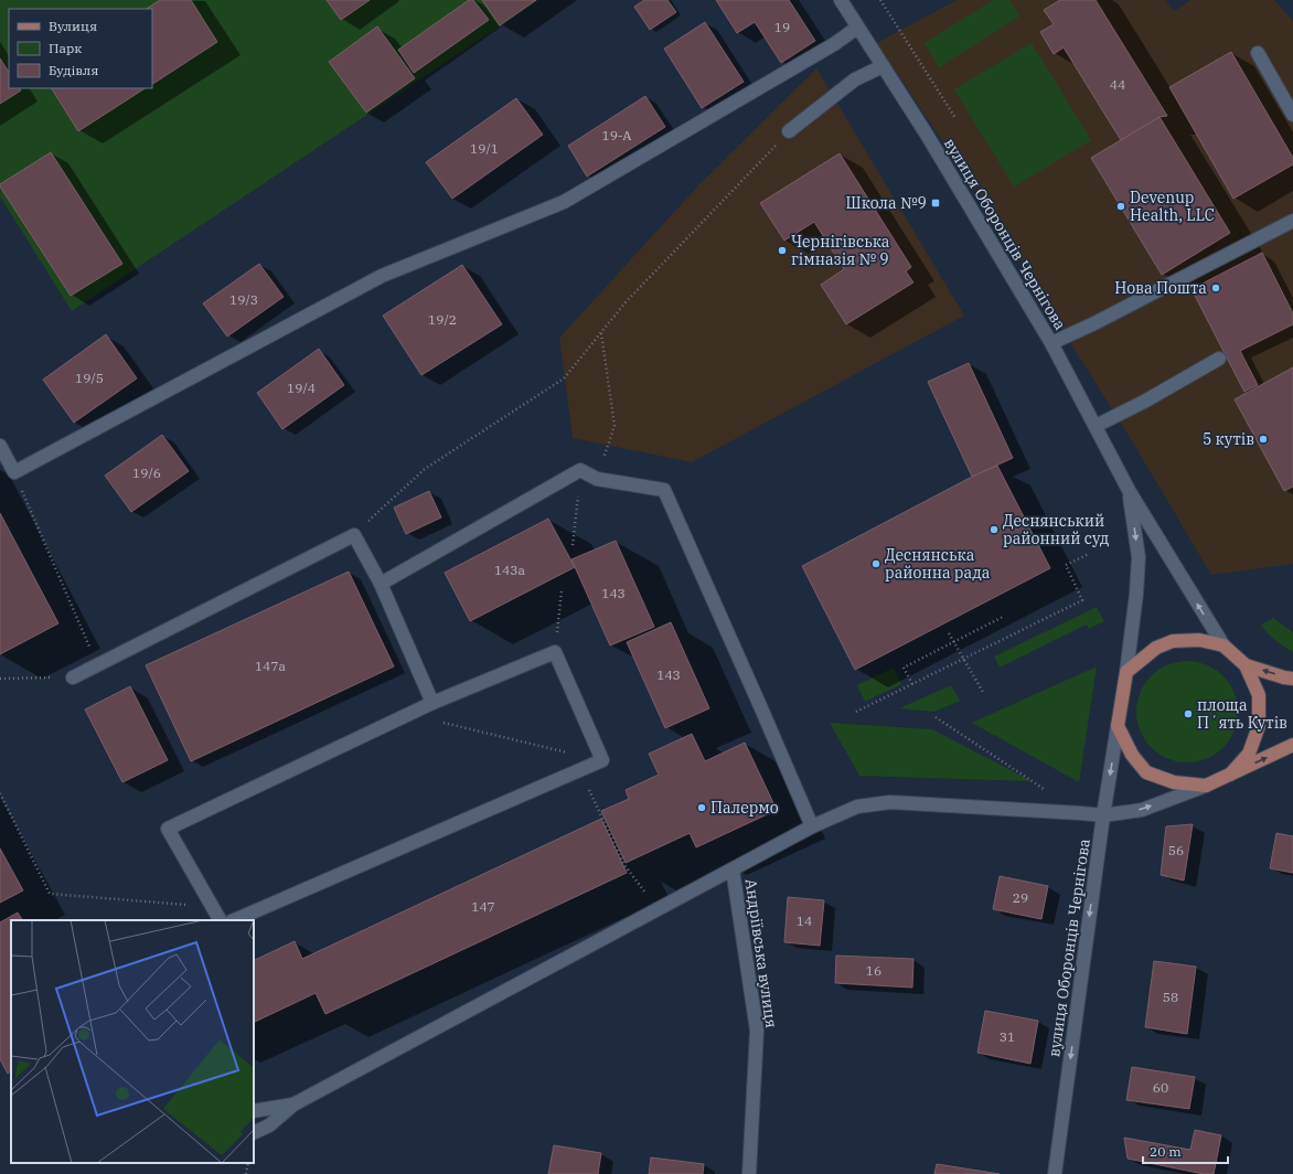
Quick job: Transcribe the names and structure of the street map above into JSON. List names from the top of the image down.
{
  "streets": {
    "street": ["вулиця Оборонців Чернігова", "Андріївська вулиця"]
  },
  "places": {
    "transit": ["Школа №9"],
    "other": [
      "Devenup Health, LLC",
      "Чернігівська гімназія № 9",
      "Нова Пошта",
      "5 кутів",
      "Деснянський районний суд",
      "Деснянська районна рада",
      "площа Пʼять Кутів",
      "Палермо"
    ]
  },
  "house_numbers": [
    "19",
    "44",
    "19-А",
    "19/1",
    "19/3",
    "19/2",
    "19/5",
    "19/4",
    "19/6",
    "143а",
    "143",
    "147а",
    "143",
    "56",
    "29",
    "147",
    "14",
    "16",
    "58",
    "31",
    "60"
  ],
  "legend": ["Вулиця", "Парк", "Будівля"],
  "scale_bar": "20 m"
}
